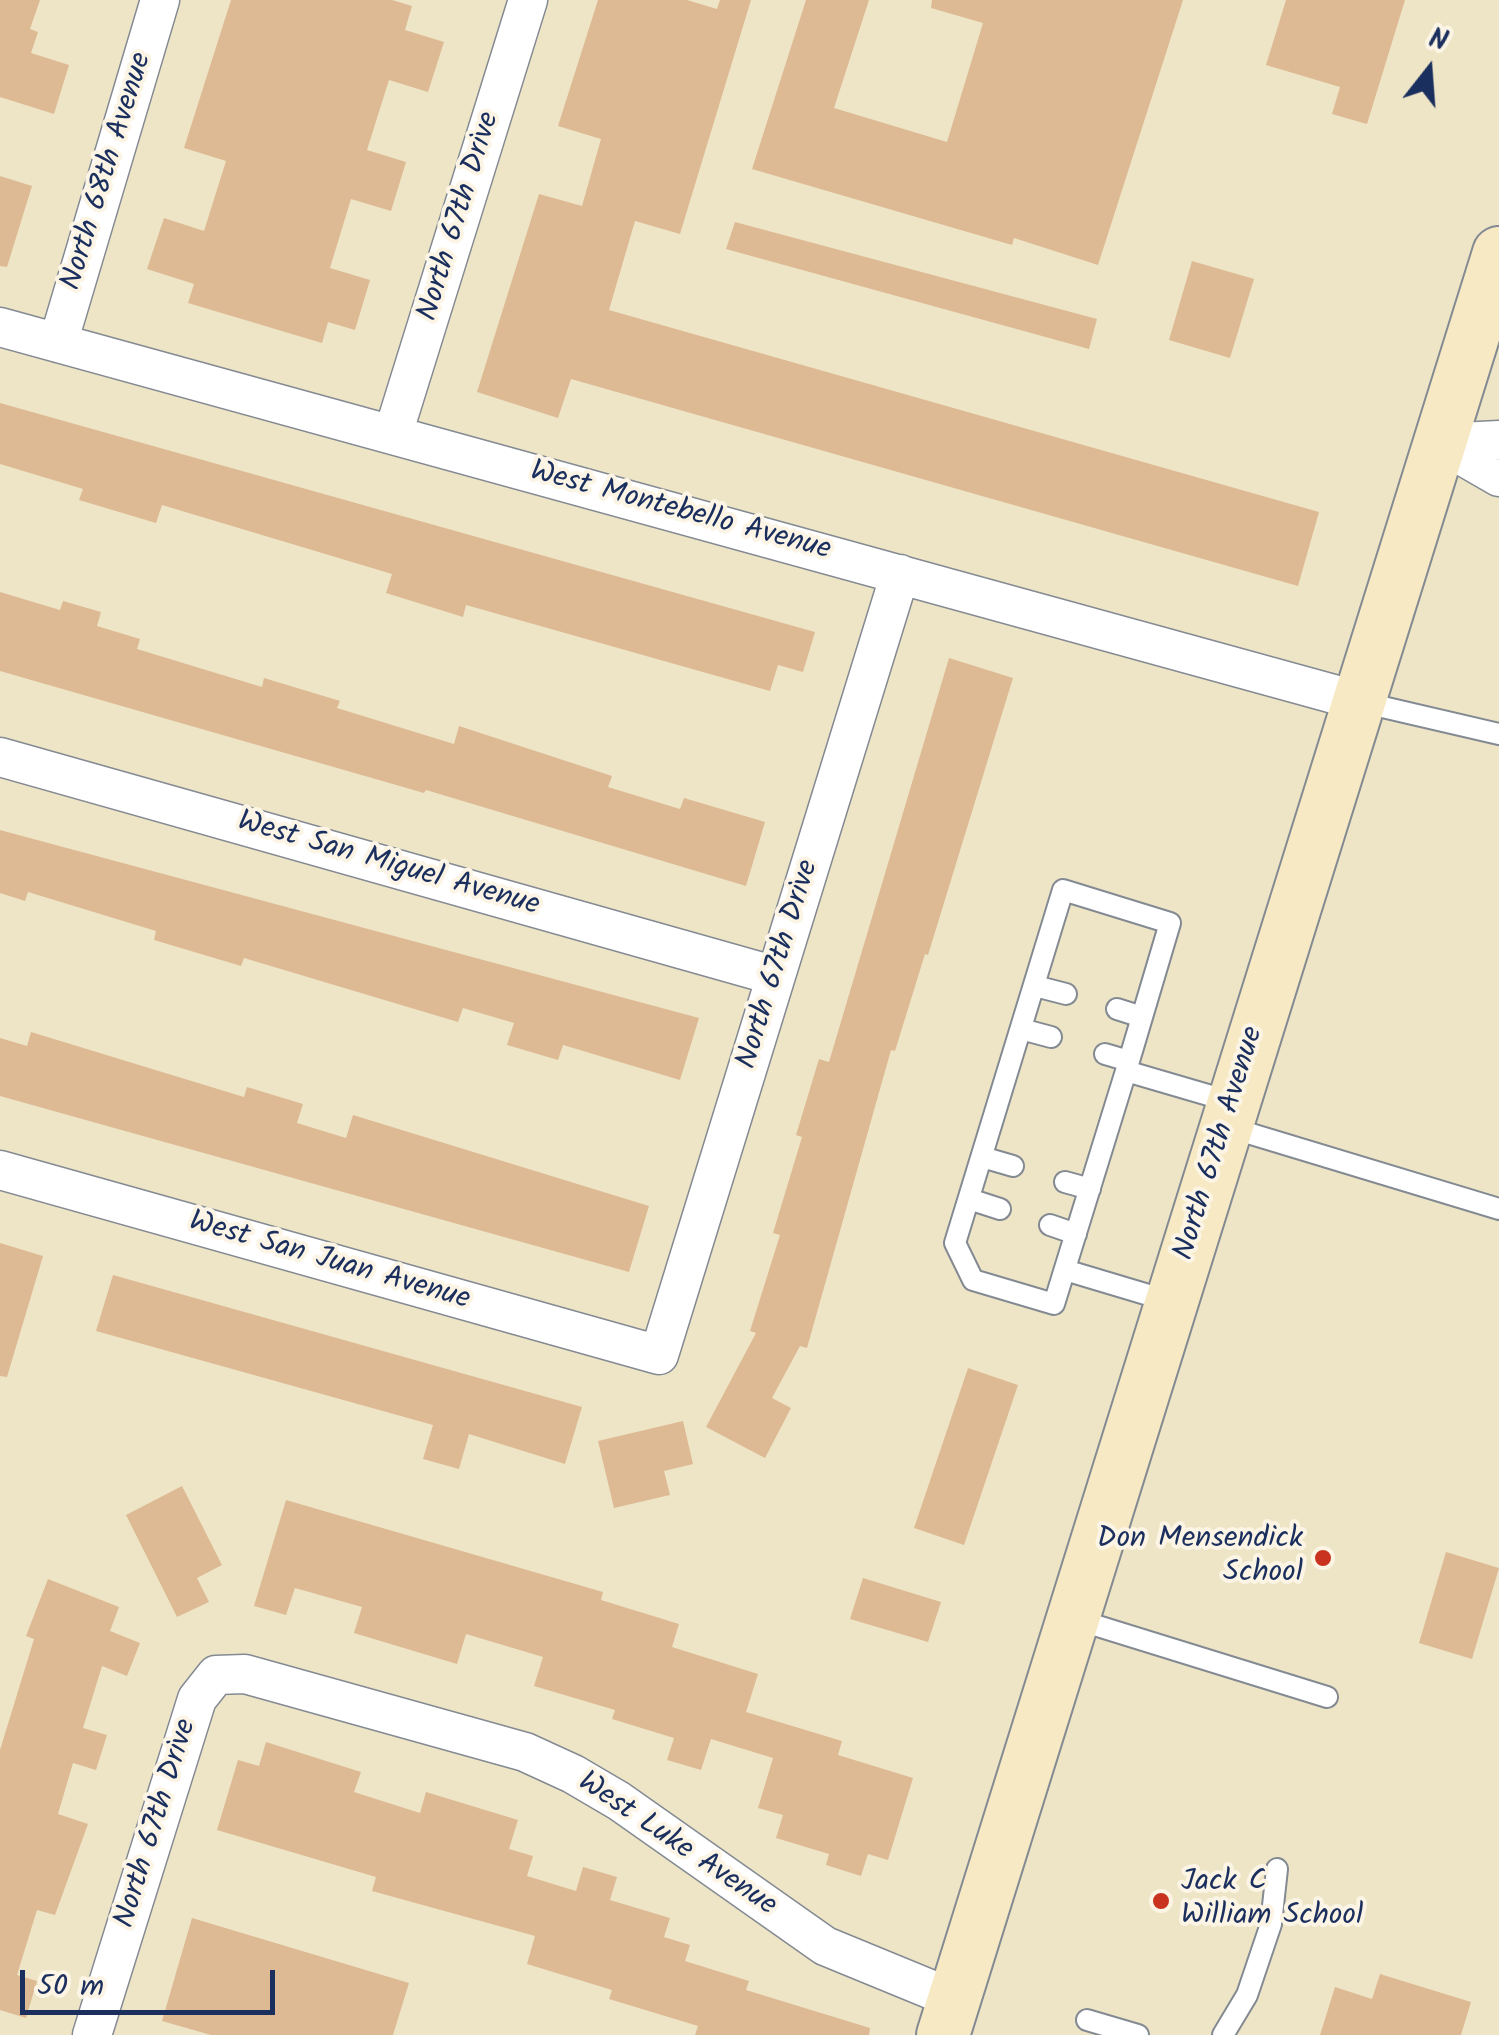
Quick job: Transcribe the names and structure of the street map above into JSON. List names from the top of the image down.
{
  "streets": {
    "main road": ["North 67th Avenue"],
    "street": [
      "North 68th Avenue",
      "North 67th Drive",
      "West Montebello Avenue",
      "West San Miguel Avenue",
      "West San Juan Avenue",
      "West Luke Avenue"
    ]
  },
  "crossings": [
    ["North 68th Avenue", "West Montebello Avenue"],
    ["North 67th Drive", "West Montebello Avenue"],
    ["North 67th Drive", "West San Miguel Avenue"],
    ["North 67th Drive", "West San Juan Avenue"],
    ["North 67th Drive", "West Luke Avenue"],
    ["West Montebello Avenue", "North 67th Avenue"],
    ["North 67th Avenue", "West Luke Avenue"]
  ],
  "places": ["Don Mensendick School", "Jack C William School"],
  "scale_bar": "50 m",
  "north": "top"
}
